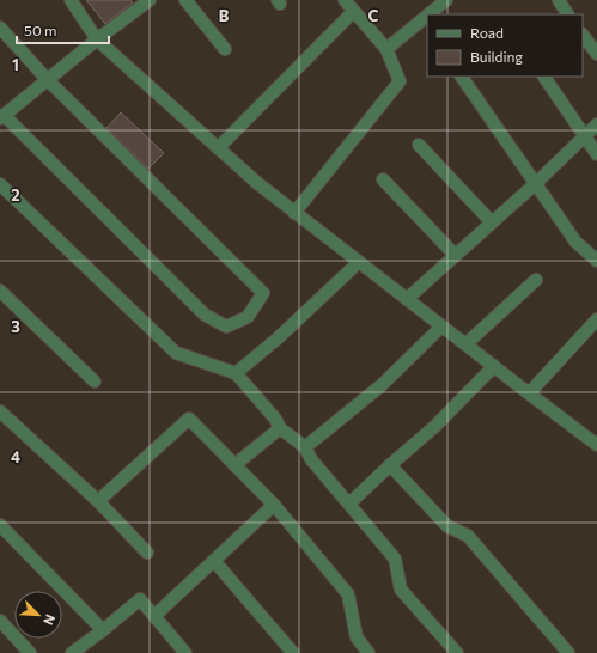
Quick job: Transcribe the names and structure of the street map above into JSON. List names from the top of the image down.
{
  "legend": ["Road", "Building"],
  "scale_bar": "50 m",
  "north": "bottom right",
  "grid": {
    "columns": ["B", "C"],
    "rows": [
      "1",
      "2",
      "3",
      "4"
    ]
  }
}
